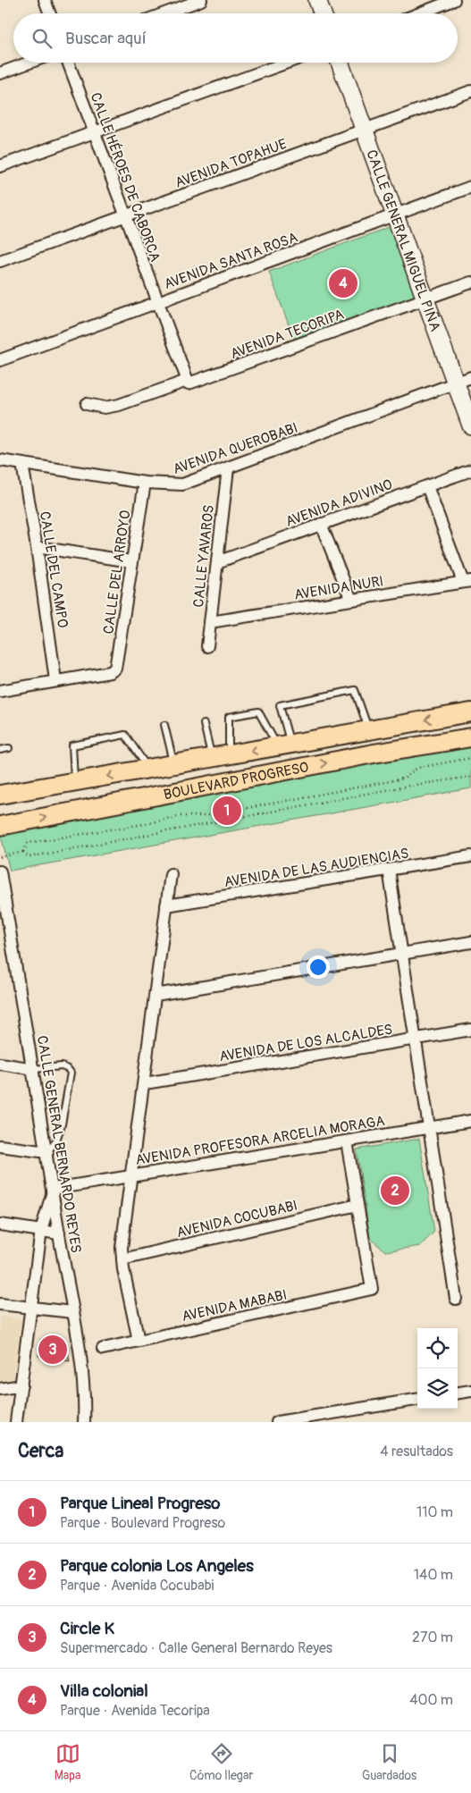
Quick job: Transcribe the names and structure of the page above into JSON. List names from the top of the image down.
{
  "streets": {
    "main road": ["BOULEVARD PROGRESO"],
    "street": [
      "AVENIDA TOPAHUE",
      "CALLE HÉROES DE CABORCA",
      "CALLE GENERAL MIGUEL PIÑA",
      "AVENIDA SANTA ROSA",
      "AVENIDA TECORIPA",
      "AVENIDA QUEROBABI",
      "AVENIDA ADIVINO",
      "CALLE YAVAROS",
      "CALLE DEL CAMPO",
      "CALLE DEL ARROYO",
      "AVENIDA NURI",
      "AVENIDA DE LAS AUDIENCIAS",
      "AVENIDA DE LOS ALCALDES",
      "AVENIDA PROFESORA ARCELIA MORAGA",
      "CALLE GENERAL BERNARDO REYES",
      "AVENIDA COCUBABI",
      "AVENIDA MABABI"
    ]
  },
  "crossings": [
    ["AVENIDA TOPAHUE", "CALLE HÉROES DE CABORCA"],
    ["AVENIDA TOPAHUE", "CALLE GENERAL MIGUEL PIÑA"],
    ["CALLE HÉROES DE CABORCA", "AVENIDA SANTA ROSA"],
    ["CALLE HÉROES DE CABORCA", "AVENIDA TECORIPA"],
    ["CALLE GENERAL MIGUEL PIÑA", "AVENIDA SANTA ROSA"],
    ["CALLE GENERAL MIGUEL PIÑA", "AVENIDA TECORIPA"],
    ["CALLE GENERAL MIGUEL PIÑA", "AVENIDA QUEROBABI"],
    ["AVENIDA QUEROBABI", "CALLE YAVAROS"],
    ["AVENIDA QUEROBABI", "CALLE DEL CAMPO"],
    ["AVENIDA QUEROBABI", "CALLE DEL ARROYO"],
    ["AVENIDA ADIVINO", "CALLE YAVAROS"],
    ["CALLE YAVAROS", "AVENIDA NURI"],
    ["CALLE DEL CAMPO", "CALLE DEL ARROYO"],
    ["AVENIDA PROFESORA ARCELIA MORAGA", "CALLE GENERAL BERNARDO REYES"],
    ["AVENIDA COCUBABI", "AVENIDA MABABI"]
  ],
  "page": {
    "search": "Buscar aquí",
    "pins": [
      "4",
      "1",
      "2",
      "3"
    ],
    "heading": ["Cerca", "4 resultados"],
    "list": [
      {
        "mark": "1",
        "name": "Parque Lineal Progreso",
        "note": "Parque · Boulevard Progreso",
        "value": "110 m"
      },
      {
        "mark": "2",
        "name": "Parque colonia Los Angeles",
        "note": "Parque · Avenida Cocubabi",
        "value": "140 m"
      },
      {
        "mark": "3",
        "name": "Circle K",
        "note": "Supermercado · Calle General Bernardo Reyes",
        "value": "270 m"
      },
      {
        "mark": "4",
        "name": "Villa colonial",
        "note": "Parque · Avenida Tecoripa",
        "value": "400 m"
      }
    ],
    "nav": ["Mapa", "Cómo llegar", "Guardados"]
  }
}
